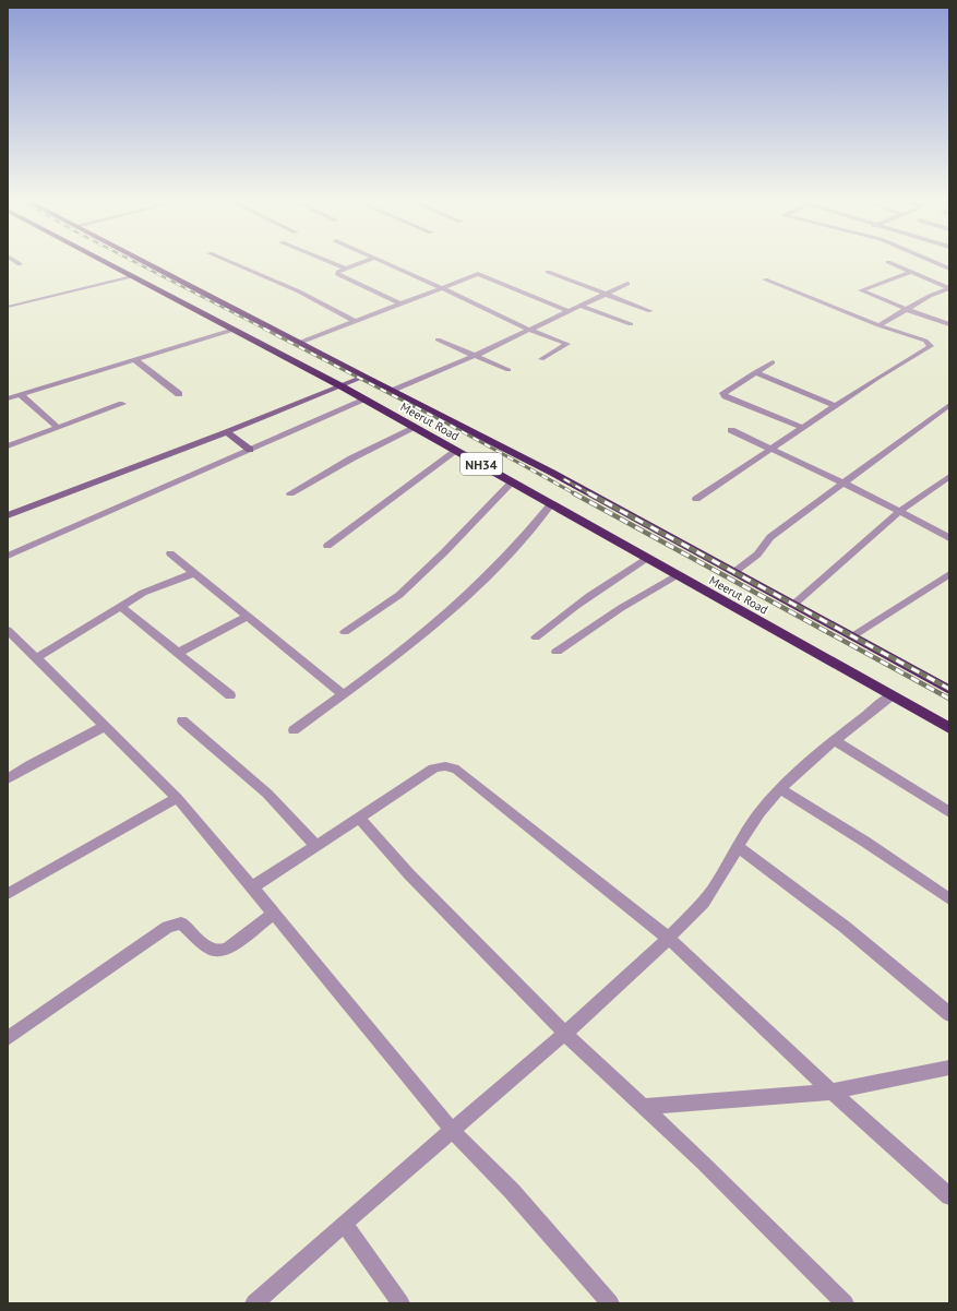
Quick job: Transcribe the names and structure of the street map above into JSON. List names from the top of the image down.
{
  "streets": {
    "highway": ["Meerut Road", "NH34"]
  }
}
